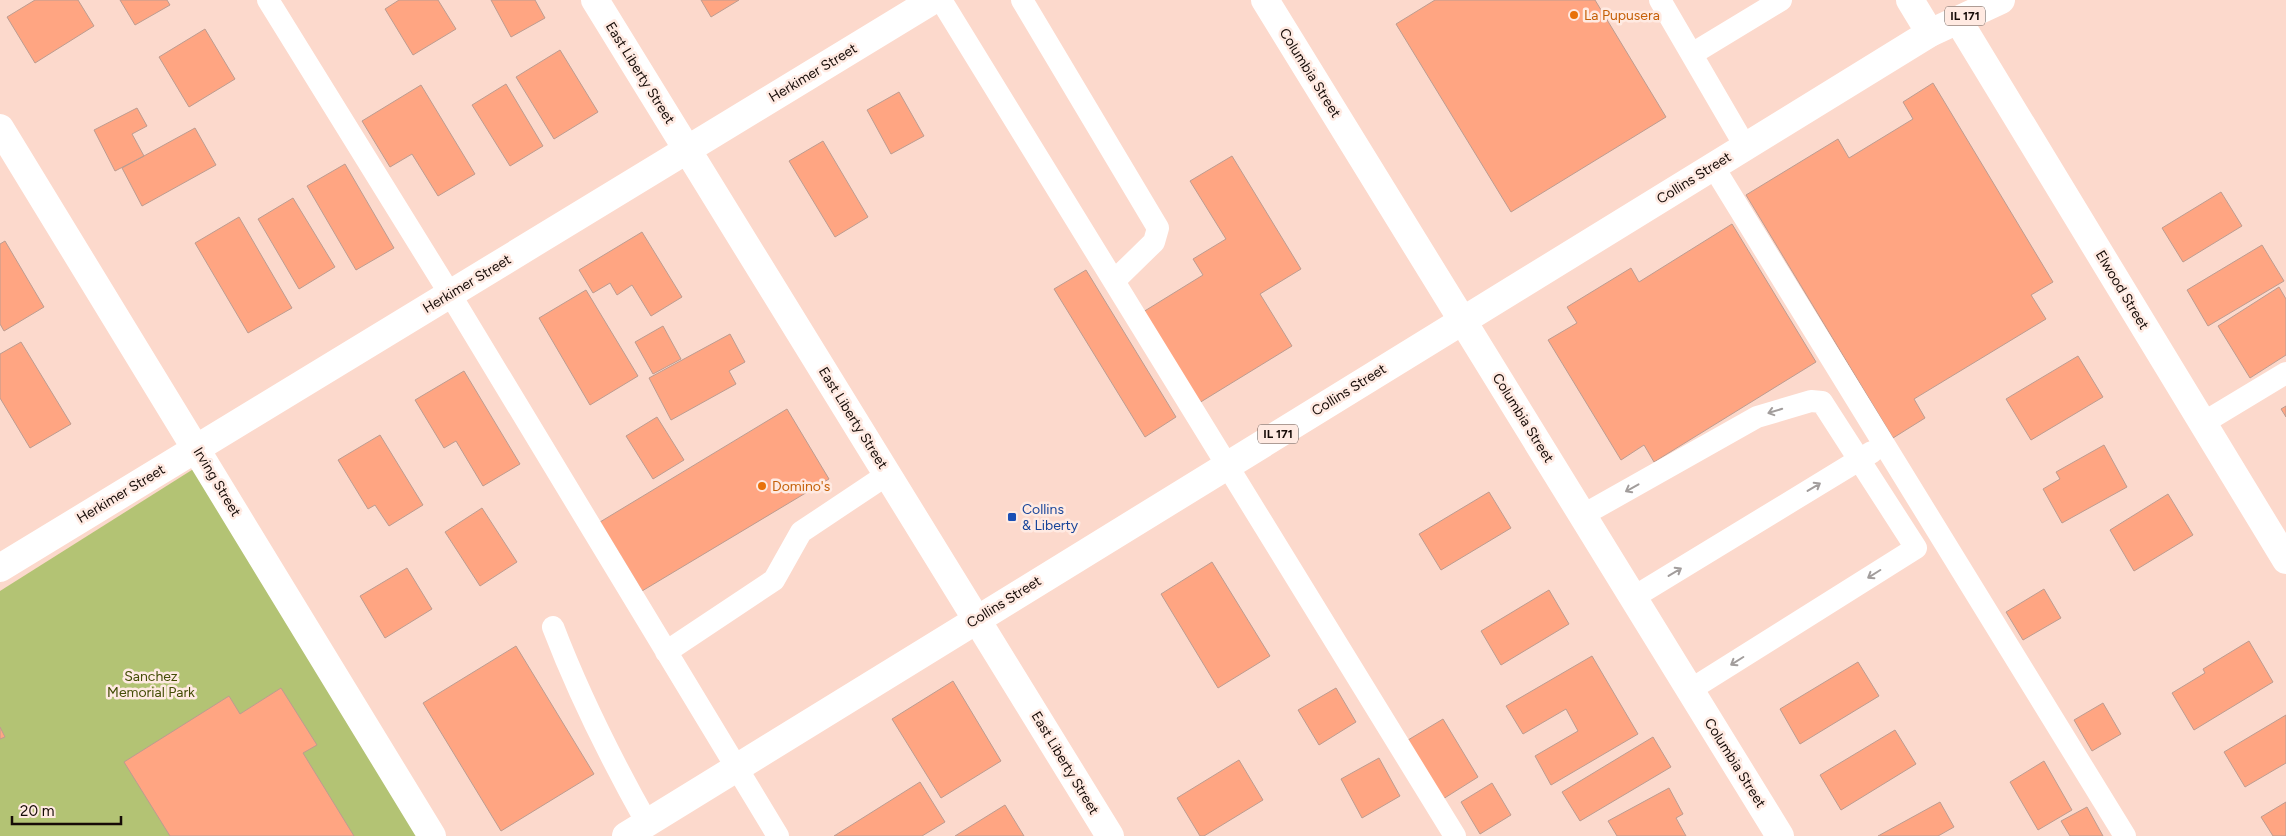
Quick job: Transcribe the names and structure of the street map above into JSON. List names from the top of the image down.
{
  "streets": {
    "street": [
      "IL 171",
      "East Liberty Street",
      "Herkimer Street",
      "Columbia Street",
      "Collins Street",
      "Elwood Street",
      "Irving Street"
    ]
  },
  "crossings": [
    ["East Liberty Street", "Herkimer Street"],
    ["East Liberty Street", "Collins Street"],
    ["Herkimer Street", "Irving Street"],
    ["Columbia Street", "Collins Street"],
    ["Collins Street", "Elwood Street"]
  ],
  "parks": ["Sanchez Memorial Park"],
  "places": {
    "other": ["La Pupusera", "Domino's"],
    "transit": ["Collins & Liberty"]
  },
  "scale_bar": "20 m"
}
